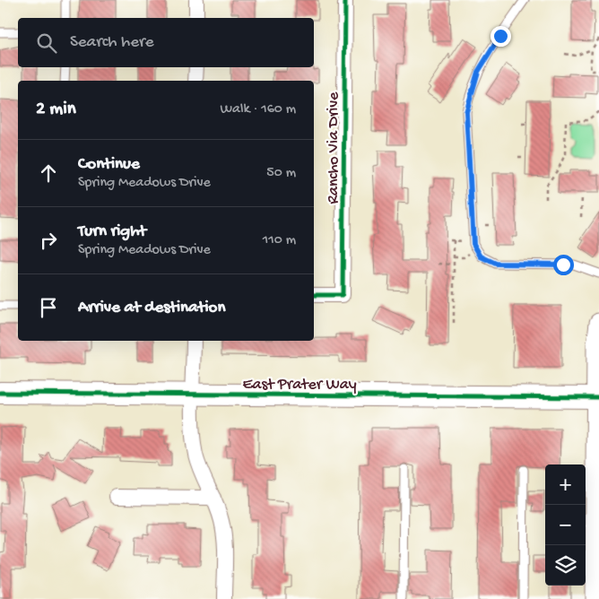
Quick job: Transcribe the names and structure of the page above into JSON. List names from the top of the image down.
{
  "streets": {
    "main road": ["East Prater Way"],
    "street": ["Rancho Via Drive"]
  },
  "page": {
    "search": "Search here",
    "heading": ["2 min", "Walk · 160 m"],
    "list": [
      ["Continue", "Spring Meadows Drive", "50 m"],
      ["Turn right", "Spring Meadows Drive", "110 m"],
      "Arrive at destination"
    ],
    "map_buttons": ["+", "−"]
  }
}
